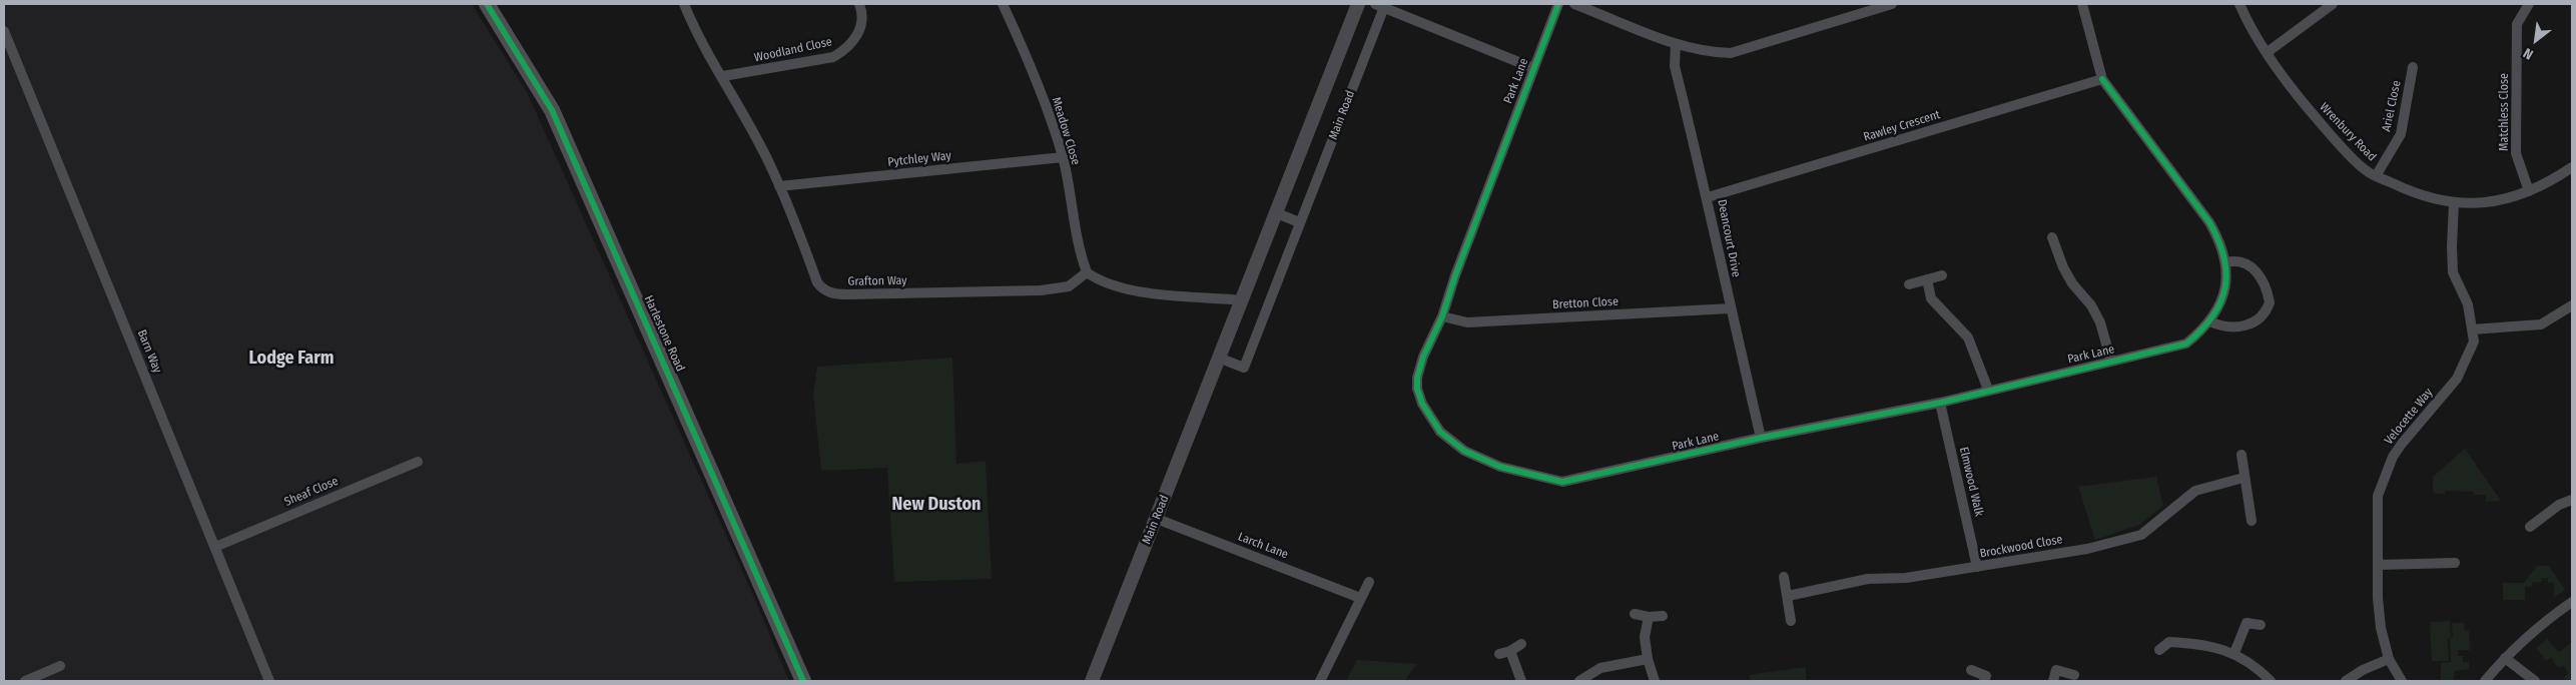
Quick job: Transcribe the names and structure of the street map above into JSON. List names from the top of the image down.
{
  "streets": {
    "main road": ["Harlestone Road"],
    "street": [
      "Woodland Close",
      "Park Lane",
      "Ariel Close",
      "Matchless Close",
      "Main Road",
      "Rawley Crescent",
      "Meadow Close",
      "Wrenbury Road",
      "Pytchley Way",
      "Deancourt Drive",
      "Grafton Way",
      "Bretton Close",
      "Barn Way",
      "Velocette Way",
      "Elmwood Walk",
      "Sheaf Close",
      "Larch Lane",
      "Brockwood Close"
    ]
  },
  "crossings": [
    ["Woodland Close", "Grafton Way"],
    ["Park Lane", "Rawley Crescent"],
    ["Park Lane", "Deancourt Drive"],
    ["Park Lane", "Bretton Close"],
    ["Park Lane", "Elmwood Walk"],
    ["Ariel Close", "Wrenbury Road"],
    ["Matchless Close", "Wrenbury Road"],
    ["Main Road", "Larch Lane"],
    ["Rawley Crescent", "Deancourt Drive"],
    ["Meadow Close", "Pytchley Way"],
    ["Meadow Close", "Grafton Way"],
    ["Wrenbury Road", "Velocette Way"],
    ["Pytchley Way", "Grafton Way"],
    ["Deancourt Drive", "Bretton Close"],
    ["Barn Way", "Sheaf Close"],
    ["Elmwood Walk", "Brockwood Close"]
  ],
  "districts": ["Lodge Farm", "New Duston"],
  "north": "bottom left"
}
